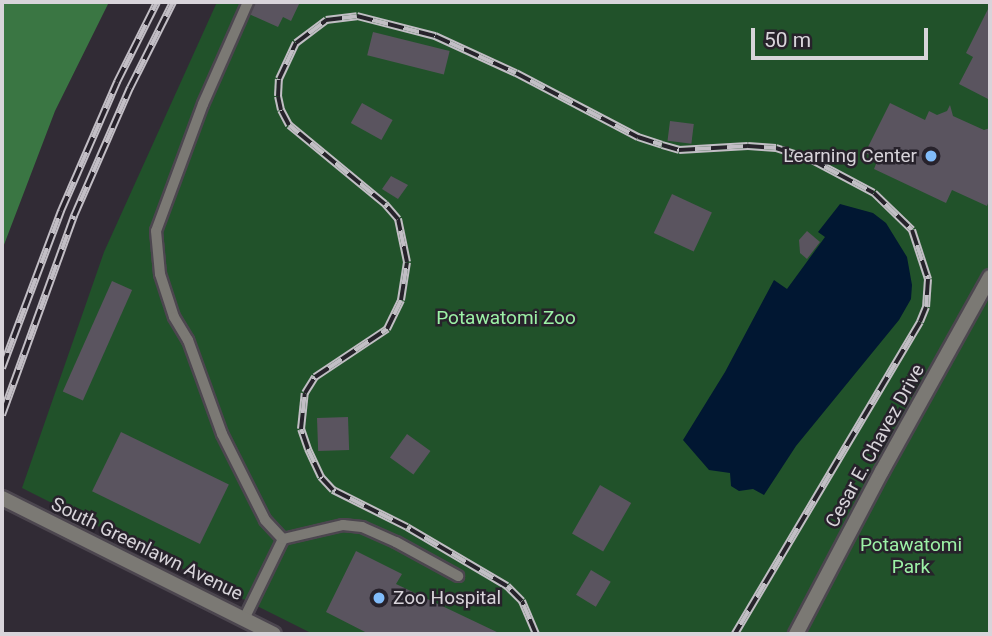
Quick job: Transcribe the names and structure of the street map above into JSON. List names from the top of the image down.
{
  "streets": {
    "street": ["Cesar E. Chavez Drive", "South Greenlawn Avenue"]
  },
  "parks": ["Potawatomi Zoo", "Potawatomi Park"],
  "places": ["Learning Center", "Zoo Hospital"],
  "scale_bar": "50 m"
}
